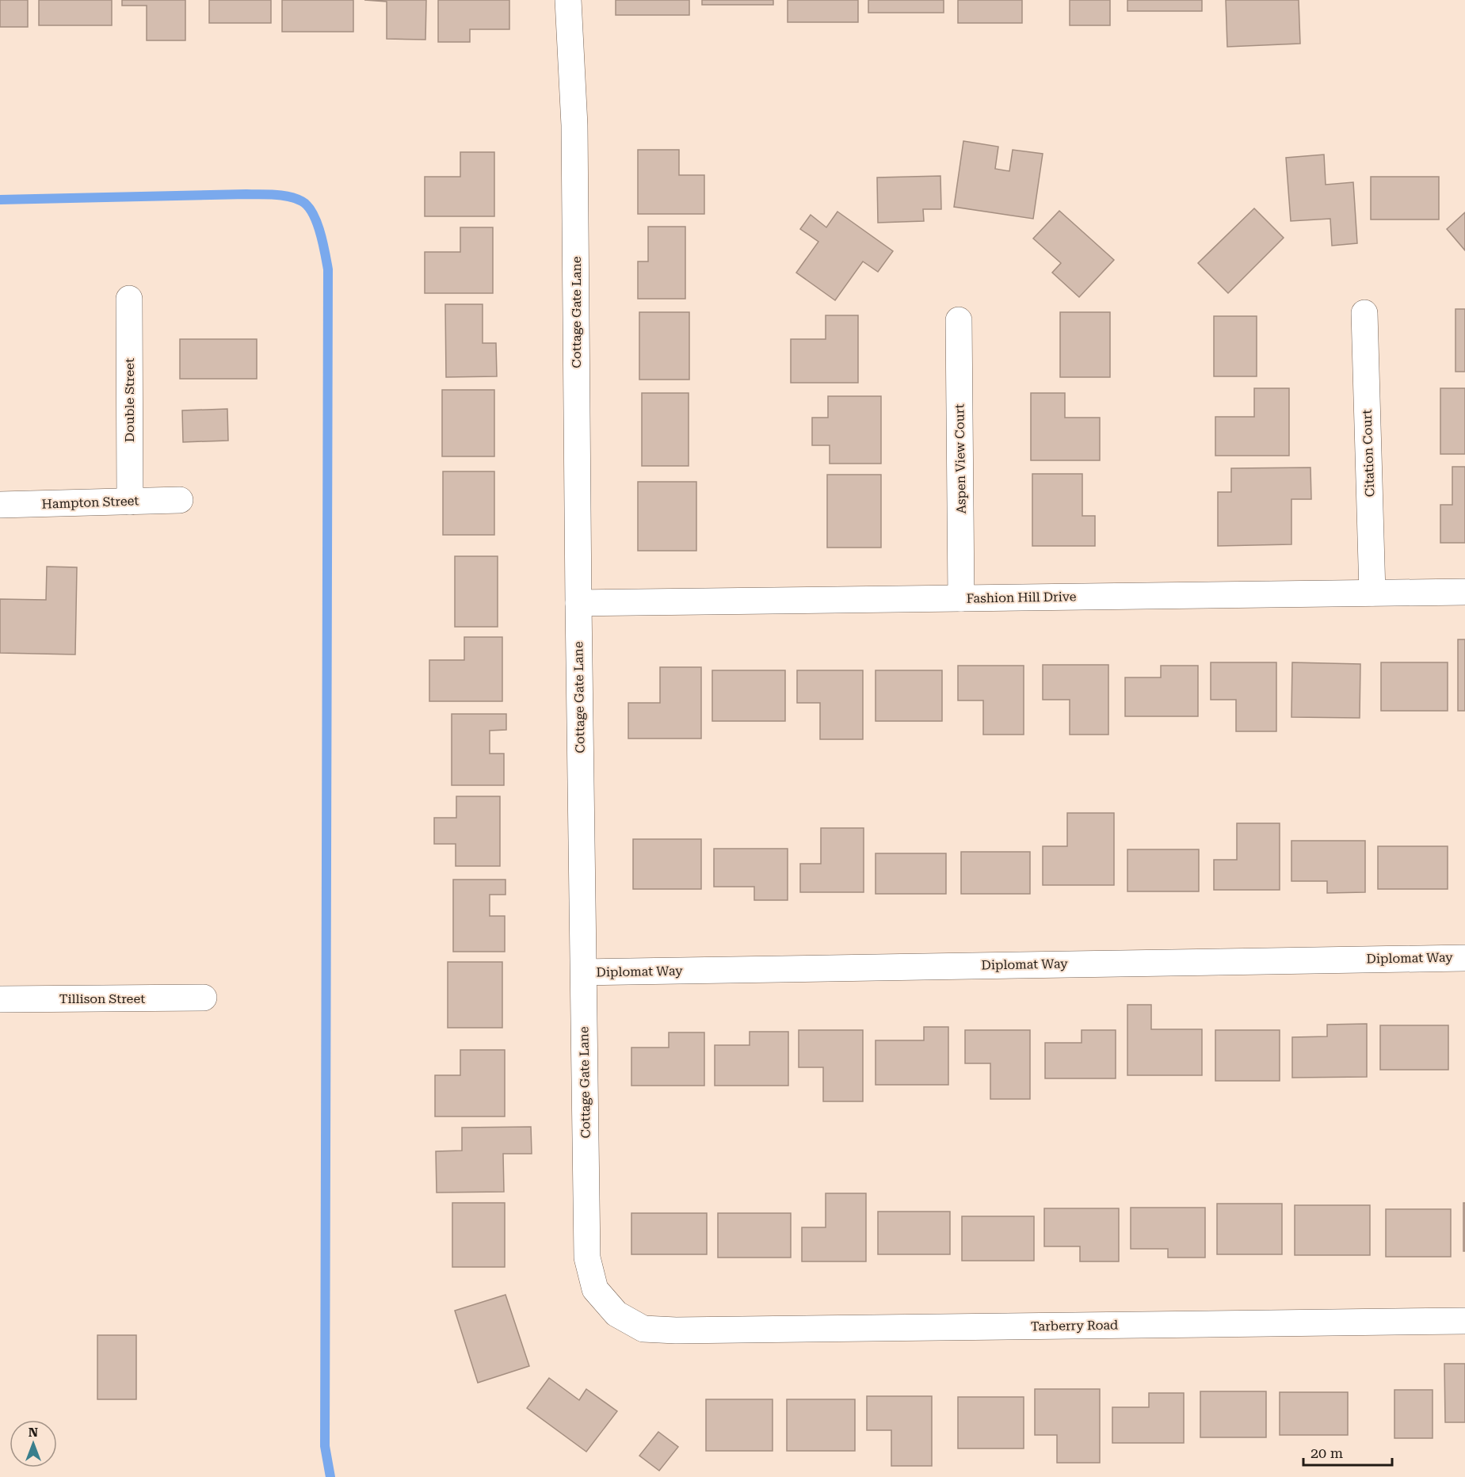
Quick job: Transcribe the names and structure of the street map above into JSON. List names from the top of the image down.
{
  "streets": {
    "street": [
      "Cottage Gate Lane",
      "Double Street",
      "Citation Court",
      "Aspen View Court",
      "Hampton Street",
      "Fashion Hill Drive",
      "Diplomat Way",
      "Tillison Street",
      "Tarberry Road"
    ]
  },
  "crossings": [
    ["Cottage Gate Lane", "Fashion Hill Drive"],
    ["Cottage Gate Lane", "Diplomat Way"],
    ["Cottage Gate Lane", "Tarberry Road"],
    ["Double Street", "Hampton Street"],
    ["Citation Court", "Fashion Hill Drive"],
    ["Aspen View Court", "Fashion Hill Drive"]
  ],
  "scale_bar": "20 m",
  "north": "top"
}
